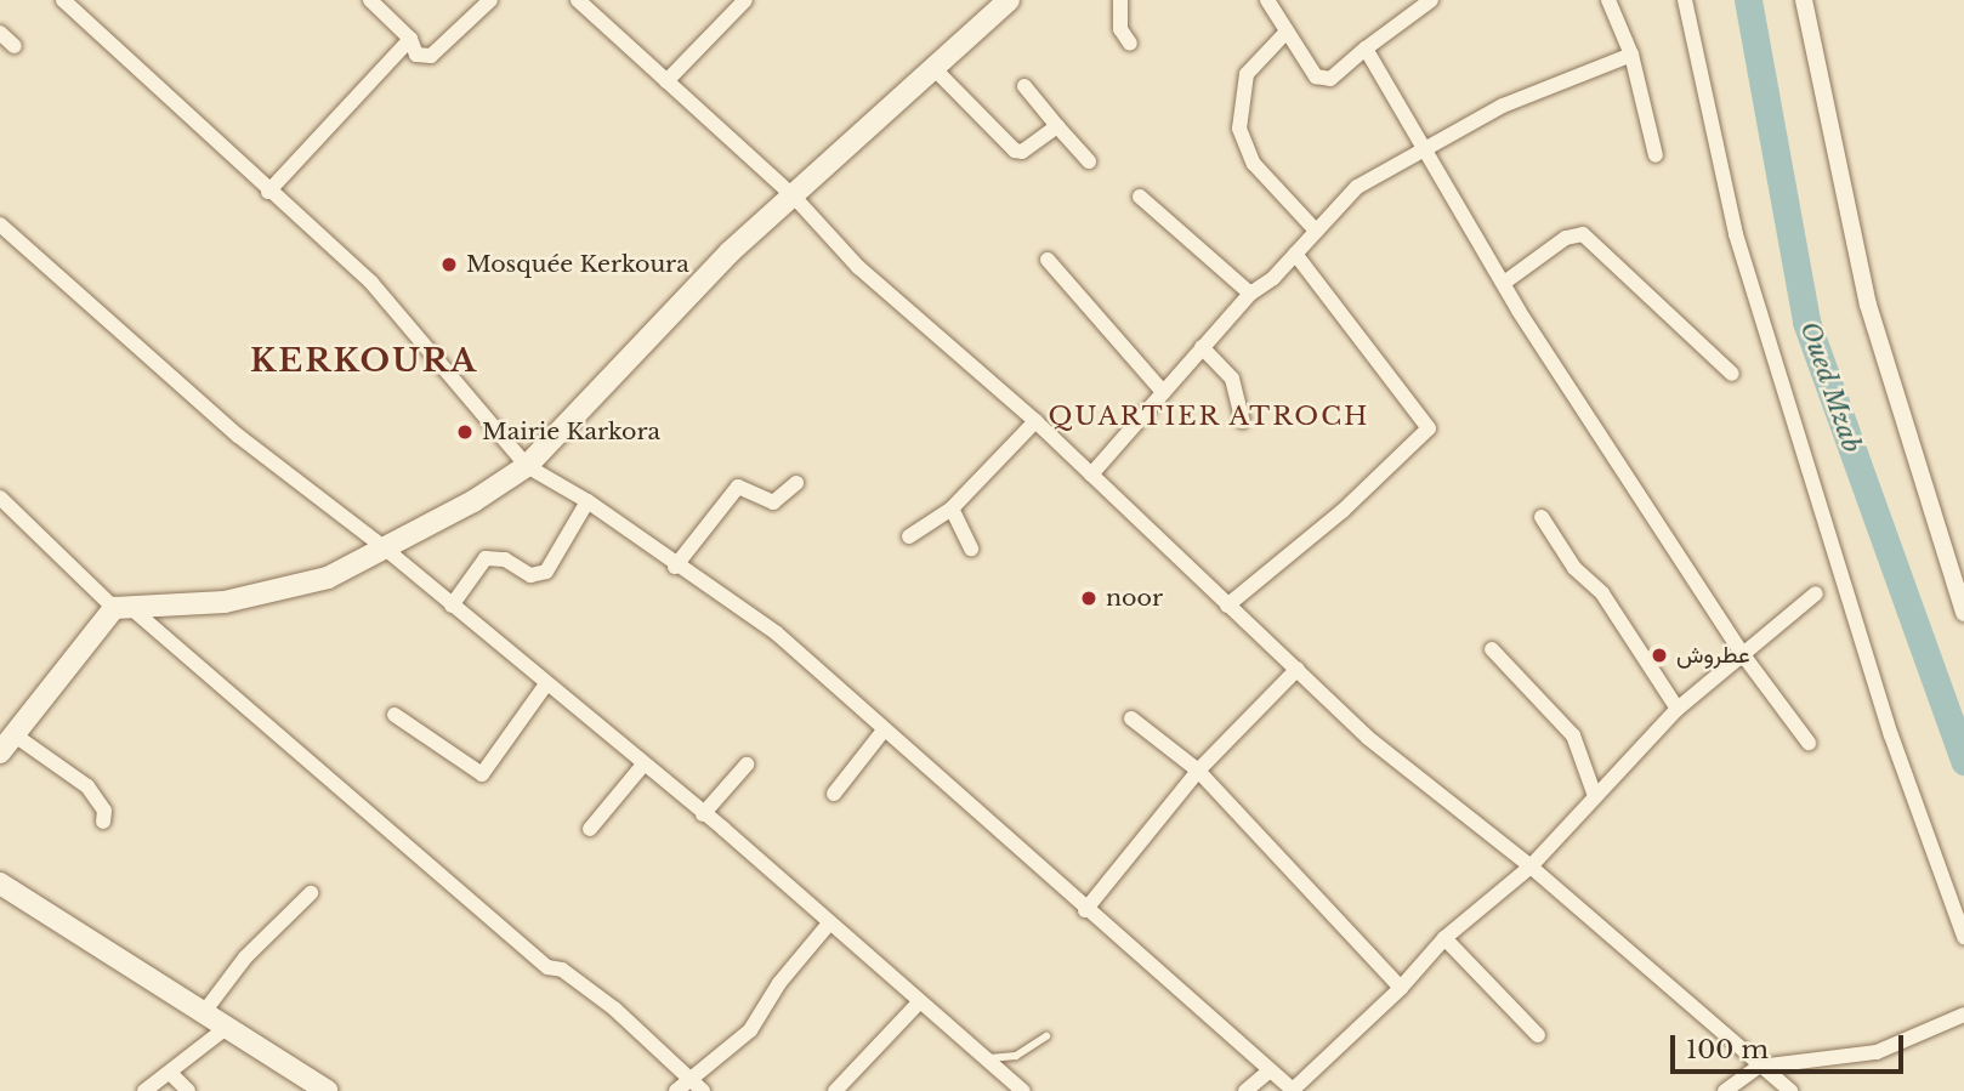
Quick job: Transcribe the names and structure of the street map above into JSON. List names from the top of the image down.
{
  "districts": ["KERKOURA", "QUARTIER ATROCH"],
  "water": ["Oued Mzab"],
  "places": [
    "Mosquée Kerkoura",
    "Mairie Karkora",
    "noor",
    "عطروش"
  ],
  "scale_bar": "100 m"
}
